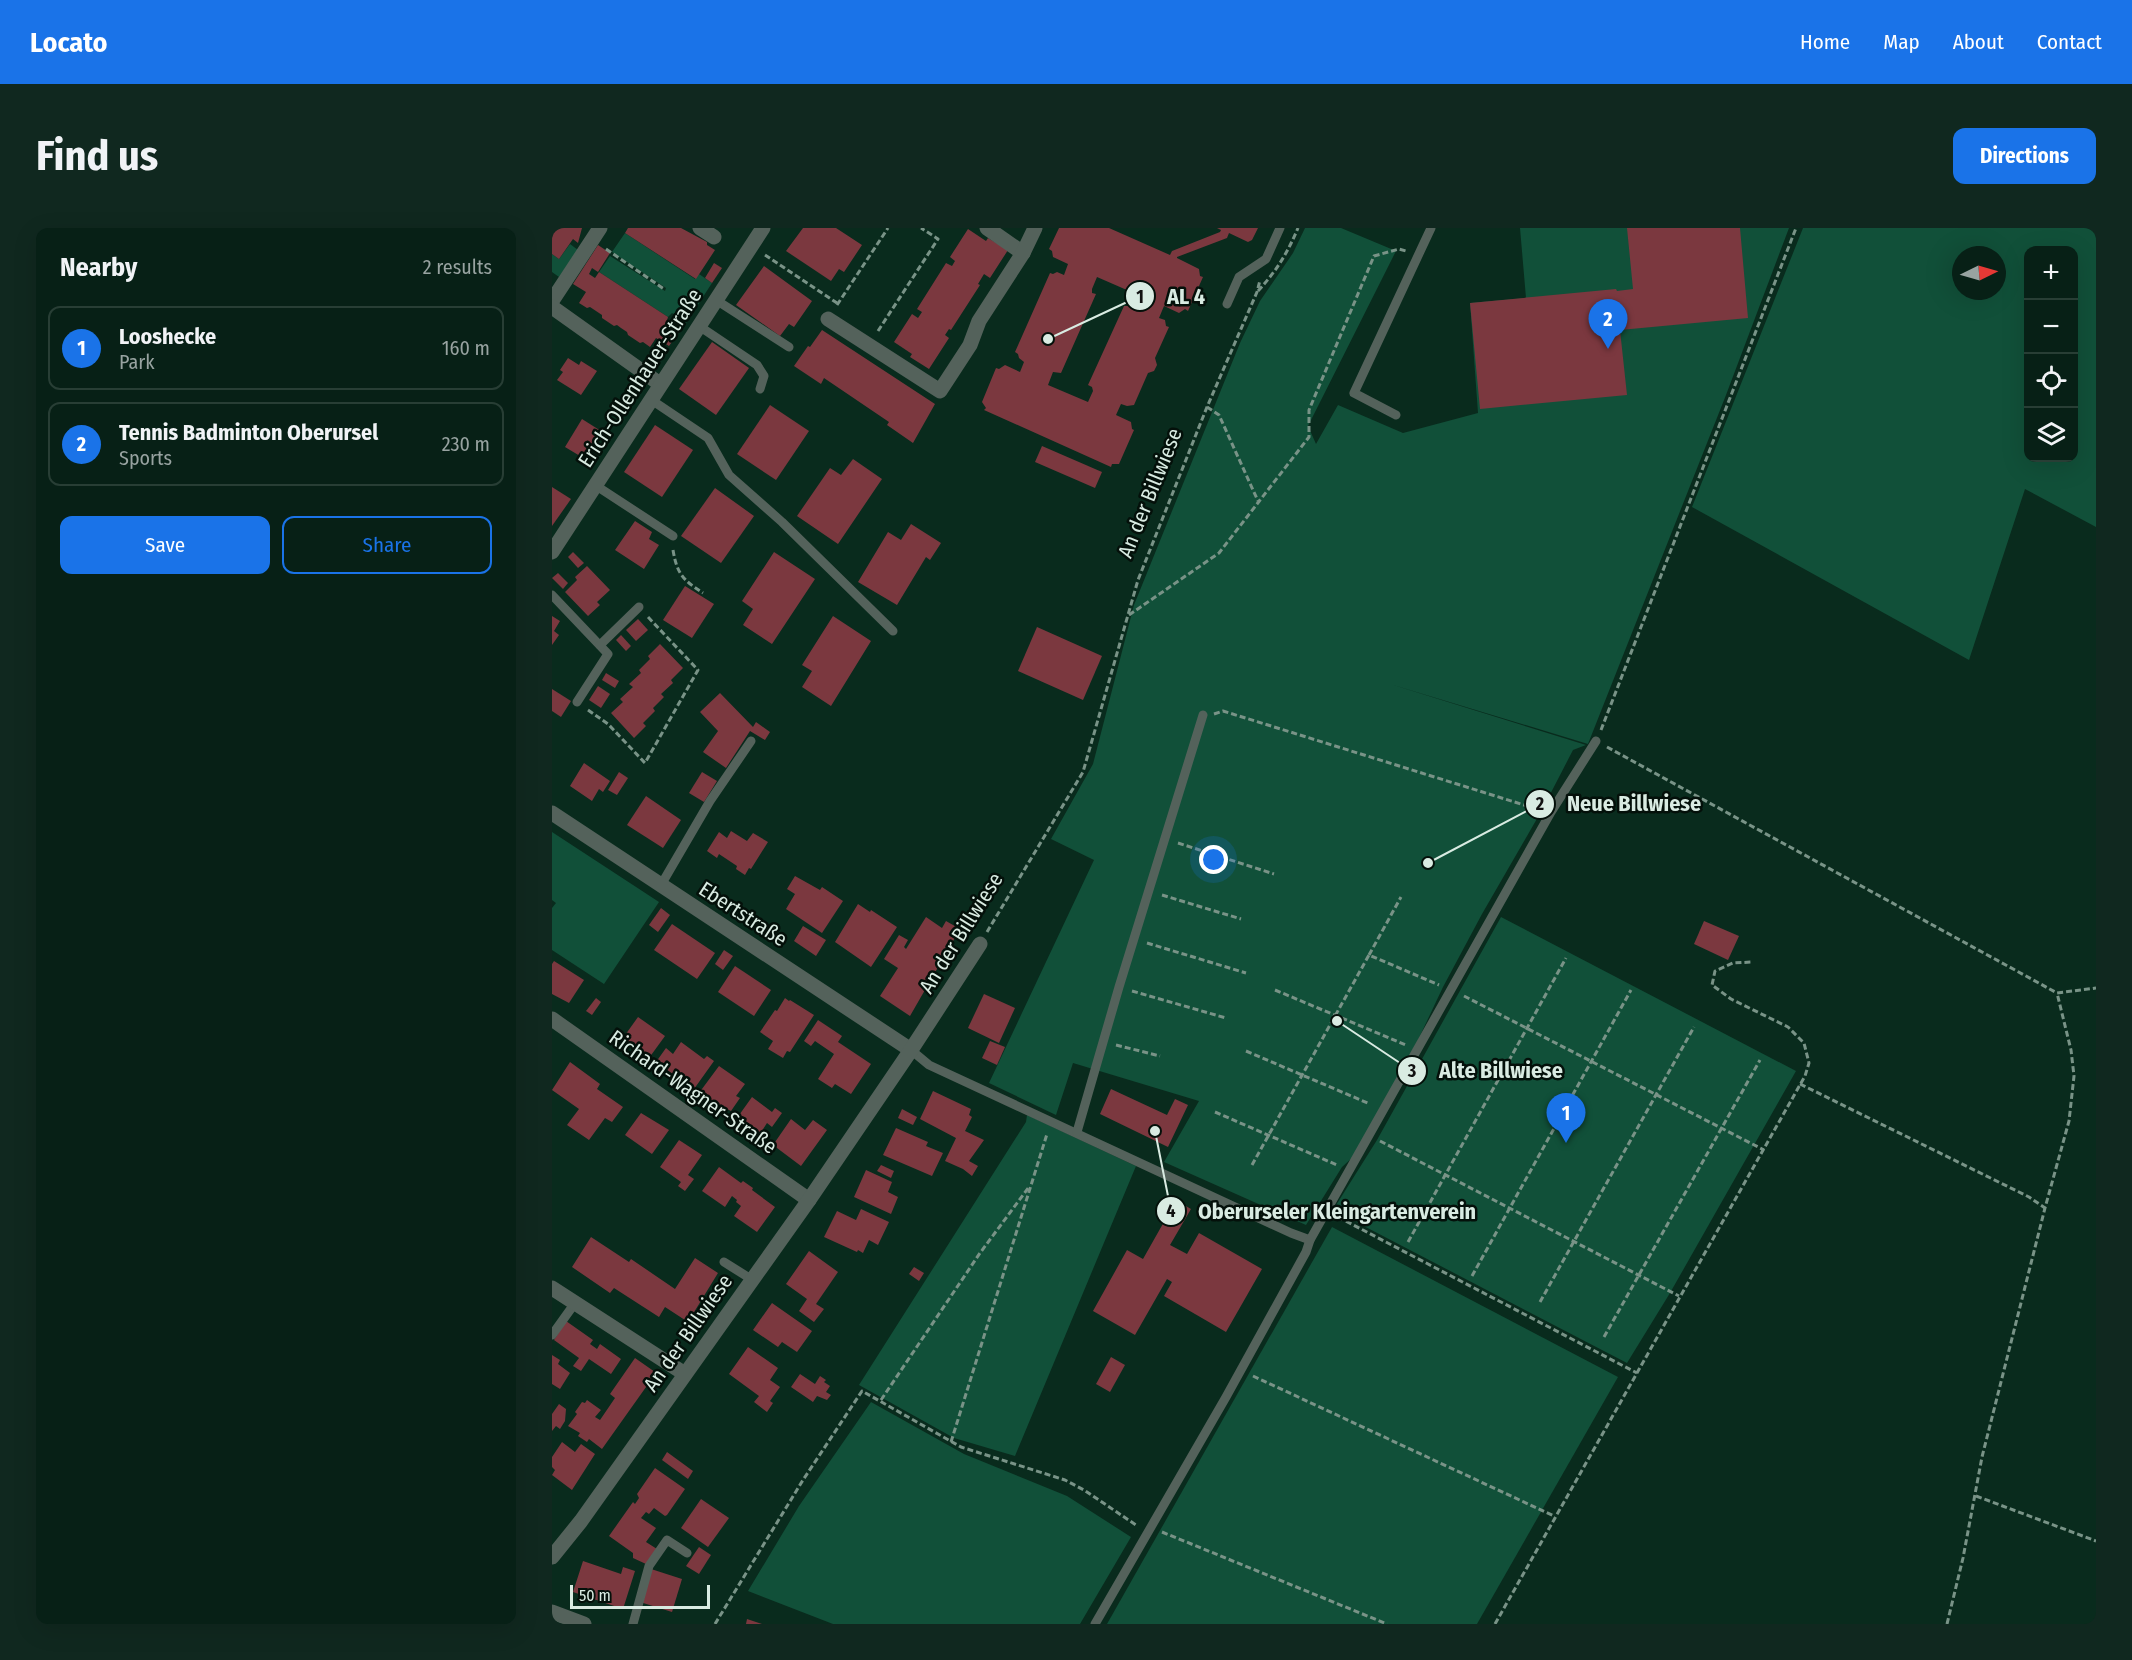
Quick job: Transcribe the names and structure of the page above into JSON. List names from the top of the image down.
{
  "streets": {
    "street": [
      "Erich-Ollenhauer-Straße",
      "An der Billwiese",
      "Ebertstraße",
      "Richard-Wagner-Straße"
    ]
  },
  "crossings": [
    ["An der Billwiese", "Ebertstraße"],
    ["An der Billwiese", "Richard-Wagner-Straße"]
  ],
  "places": [
    "AL 4",
    "Neue Billwiese",
    "Alte Billwiese",
    "Oberurseler Kleingartenverein"
  ],
  "scale_bar": "50 m",
  "north": "right",
  "page": {
    "header": "Locato",
    "nav": [
      "Home",
      "Map",
      "About",
      "Contact"
    ],
    "buttons": [
      "Directions",
      ["Save", "Share"]
    ],
    "title": "Find us",
    "heading": ["Nearby", "2 results"],
    "map_buttons": ["+", "−"],
    "pins": ["2", "1"],
    "list": [
      {
        "mark": "1",
        "name": "Looshecke",
        "note": "Park",
        "value": "160 m"
      },
      {
        "mark": "2",
        "name": "Tennis Badminton Oberursel",
        "note": "Sports",
        "value": "230 m"
      }
    ],
    "scale": "50 m"
  }
}
